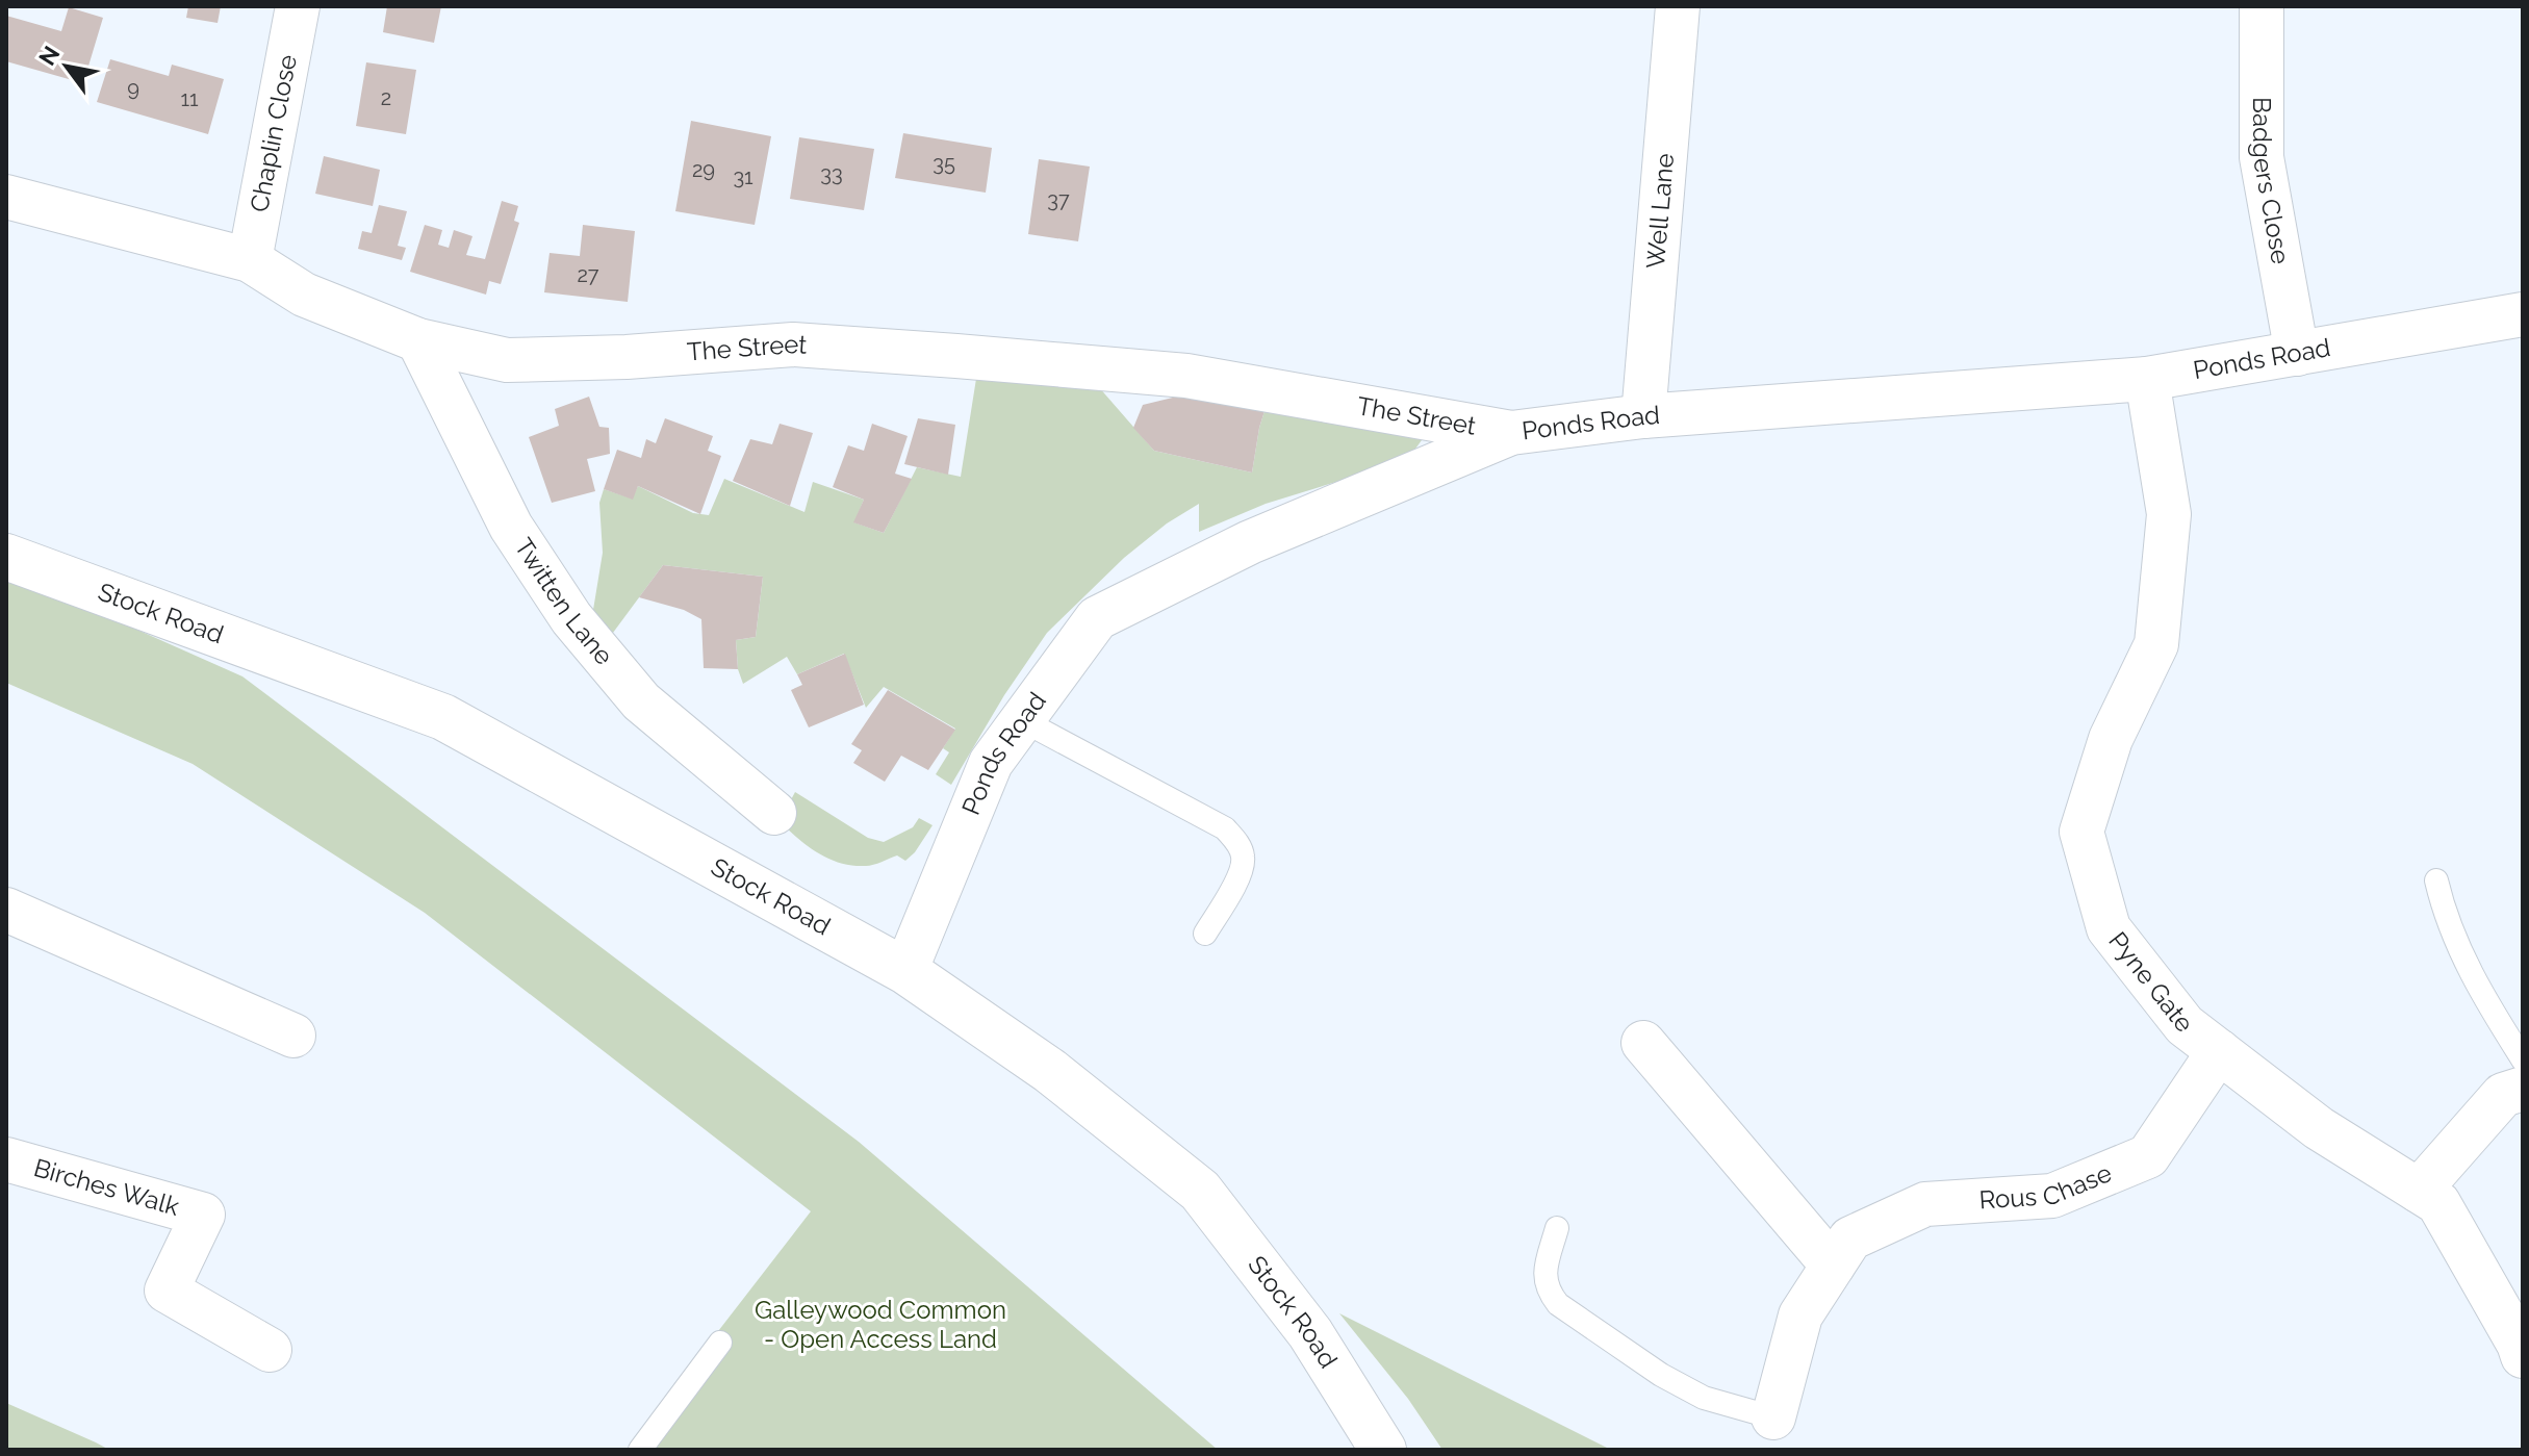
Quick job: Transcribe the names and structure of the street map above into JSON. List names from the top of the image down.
{
  "streets": {
    "main road": ["Stock Road"],
    "street": [
      "Chaplin Close",
      "Badgers Close",
      "Well Lane",
      "The Street",
      "Ponds Road",
      "Twitten Lane",
      "Pyne Gate",
      "Rous Chase",
      "Birches Walk"
    ]
  },
  "crossings": [
    ["Chaplin Close", "The Street"],
    ["Badgers Close", "Ponds Road"],
    ["Well Lane", "Ponds Road"],
    ["The Street", "Ponds Road"],
    ["The Street", "Twitten Lane"],
    ["Ponds Road", "Stock Road"],
    ["Ponds Road", "Pyne Gate"],
    ["Pyne Gate", "Rous Chase"]
  ],
  "parks": ["Galleywood Common - Open Access Land"],
  "house_numbers": [
    "9",
    "2",
    "11",
    "35",
    "29",
    "33",
    "31",
    "37",
    "27"
  ],
  "north": "top left"
}
